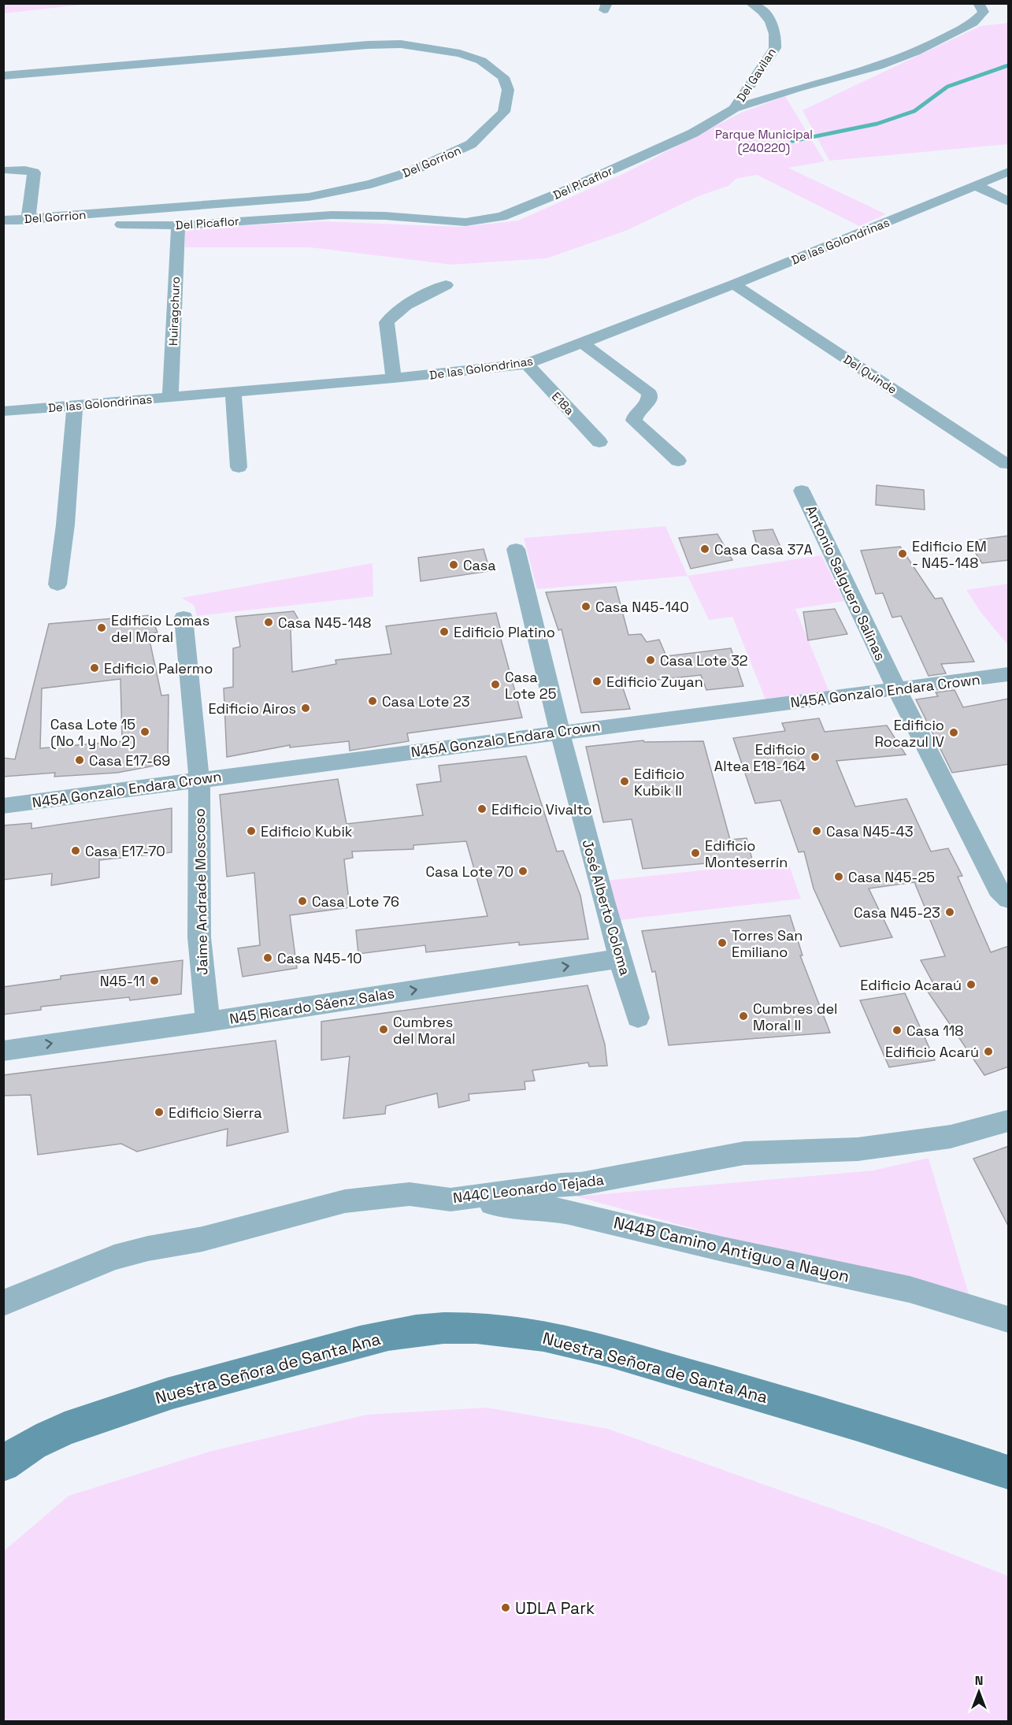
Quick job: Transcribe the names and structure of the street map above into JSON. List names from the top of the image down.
{
  "streets": {
    "street": [
      "Del Gavilan",
      "Del Gorrion",
      "Del Picaflor",
      "De las Golondrinas",
      "Huiragchuro",
      "Del Quinde",
      "E18a",
      "Antonio Salguero Salinas",
      "N45A Gonzalo Endara Crown",
      "Jaime Andrade Moscoso",
      "José Alberto Coloma",
      "N45 Ricardo Sáenz Salas",
      "N44C Leonardo Tejada",
      "N44B Camino Antiguo a Nayon",
      "Nuestra Señora de Santa Ana"
    ]
  },
  "crossings": [
    ["Del Gavilan", "Del Picaflor"],
    ["Del Gorrion", "Del Picaflor"],
    ["Del Picaflor", "Huiragchuro"],
    ["De las Golondrinas", "Huiragchuro"],
    ["De las Golondrinas", "Del Quinde"],
    ["De las Golondrinas", "E18a"],
    ["Antonio Salguero Salinas", "N45A Gonzalo Endara Crown"],
    ["N45A Gonzalo Endara Crown", "Jaime Andrade Moscoso"],
    ["N45A Gonzalo Endara Crown", "José Alberto Coloma"],
    ["Jaime Andrade Moscoso", "N45 Ricardo Sáenz Salas"],
    ["José Alberto Coloma", "N45 Ricardo Sáenz Salas"],
    ["N44C Leonardo Tejada", "N44B Camino Antiguo a Nayon"]
  ],
  "one_way": ["N45 Ricardo Sáenz Salas"],
  "parks": ["Parque Municipal (240220)"],
  "places": [
    "Casa Casa 37A",
    "Edificio EM - N45-148",
    "Casa",
    "Casa N45-140",
    "Casa N45-148",
    "Edificio Lomas del Moral",
    "Edificio Platino",
    "Casa Lote 32",
    "Edificio Palermo",
    "Edificio Zuyan",
    "Casa Lote 25",
    "Casa Lote 23",
    "Edificio Airos",
    "Casa Lote 15 (No 1 y No 2)",
    "Edificio Rocazul IV",
    "Edificio Altea E18-164",
    "Casa E17-69",
    "Edificio Kubik II",
    "Edificio Vivalto",
    "Edificio Kubik",
    "Casa N45-43",
    "Casa E17-70",
    "Edificio Monteserrín",
    "Casa Lote 70",
    "Casa N45-25",
    "Casa Lote 76",
    "Casa N45-23",
    "Torres San Emiliano",
    "Casa N45-10",
    "N45-11",
    "Edificio Acaraú",
    "Cumbres del Moral II",
    "Cumbres del Moral",
    "Casa 118",
    "Edificio Acarú",
    "Edificio Sierra",
    "UDLA Park"
  ],
  "north": "top"
}
